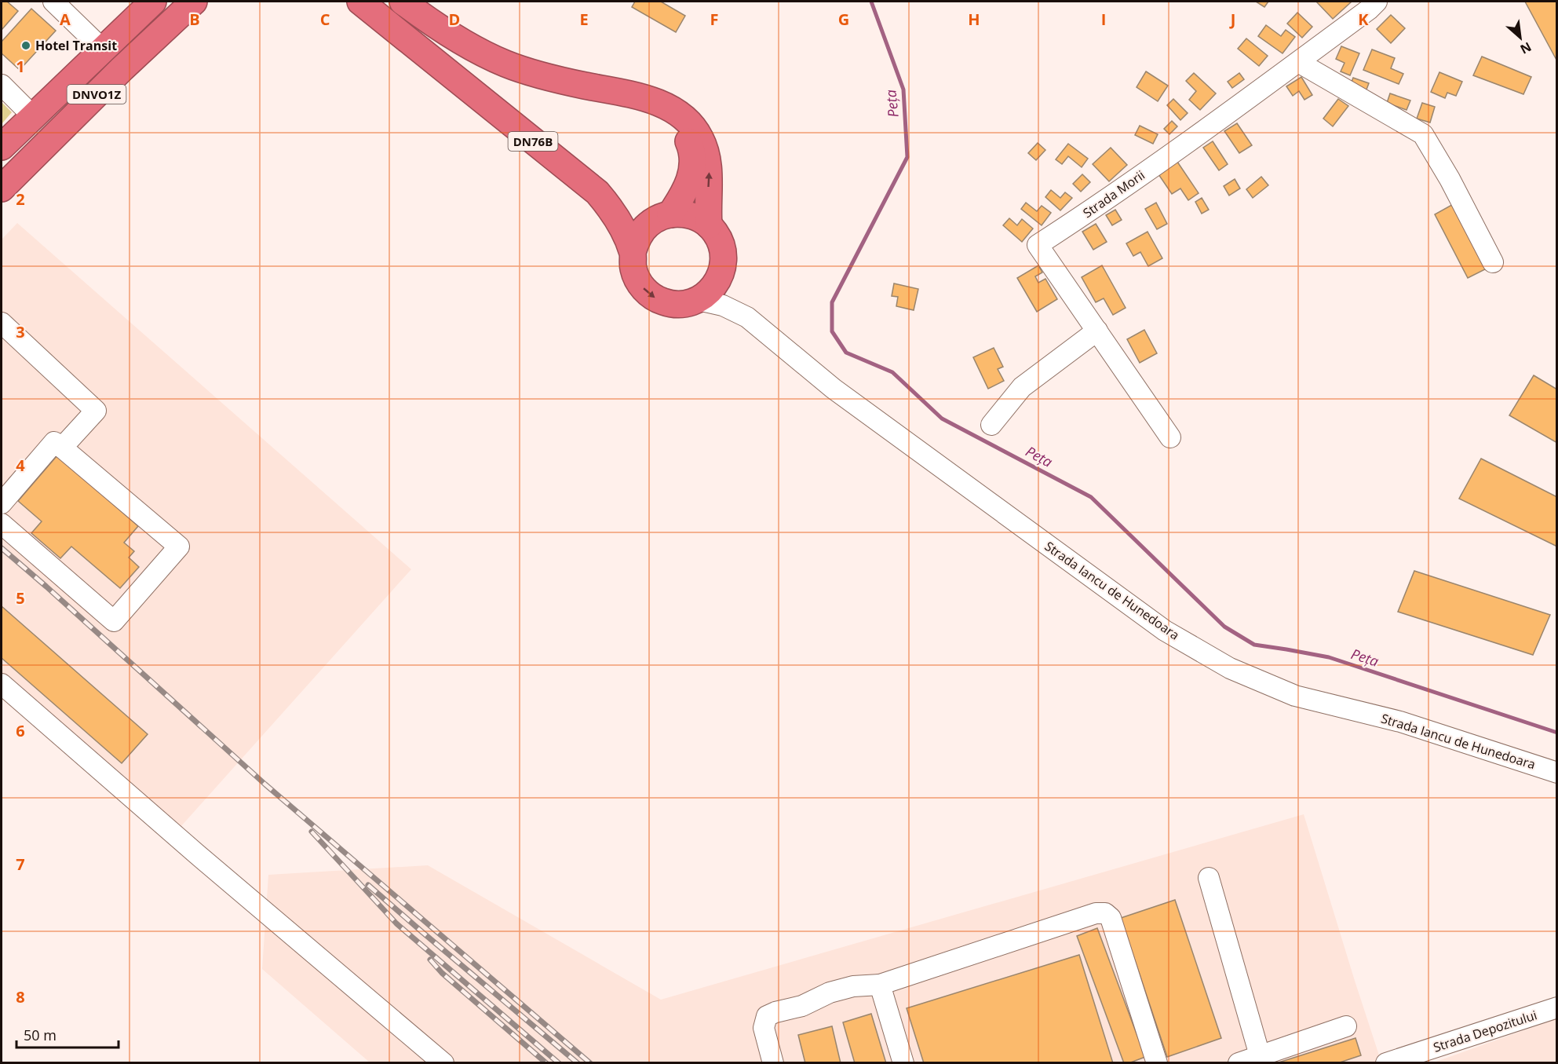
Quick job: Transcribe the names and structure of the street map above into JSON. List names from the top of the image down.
{
  "streets": {
    "highway": ["DNVO1Z", "DN76B"],
    "street": ["Strada Morii", "Strada Iancu de Hunedoara", "Strada Depozitului"]
  },
  "crossings": [
    ["DN76B", "Strada Iancu de Hunedoara"]
  ],
  "water": ["Peța"],
  "places": ["Hotel Transit"],
  "scale_bar": "50 m",
  "north": "bottom right",
  "grid": {
    "columns": [
      "A",
      "B",
      "C",
      "D",
      "E",
      "F",
      "G",
      "H",
      "I",
      "J",
      "K"
    ],
    "rows": [
      "1",
      "2",
      "3",
      "4",
      "5",
      "6",
      "7",
      "8"
    ]
  }
}
